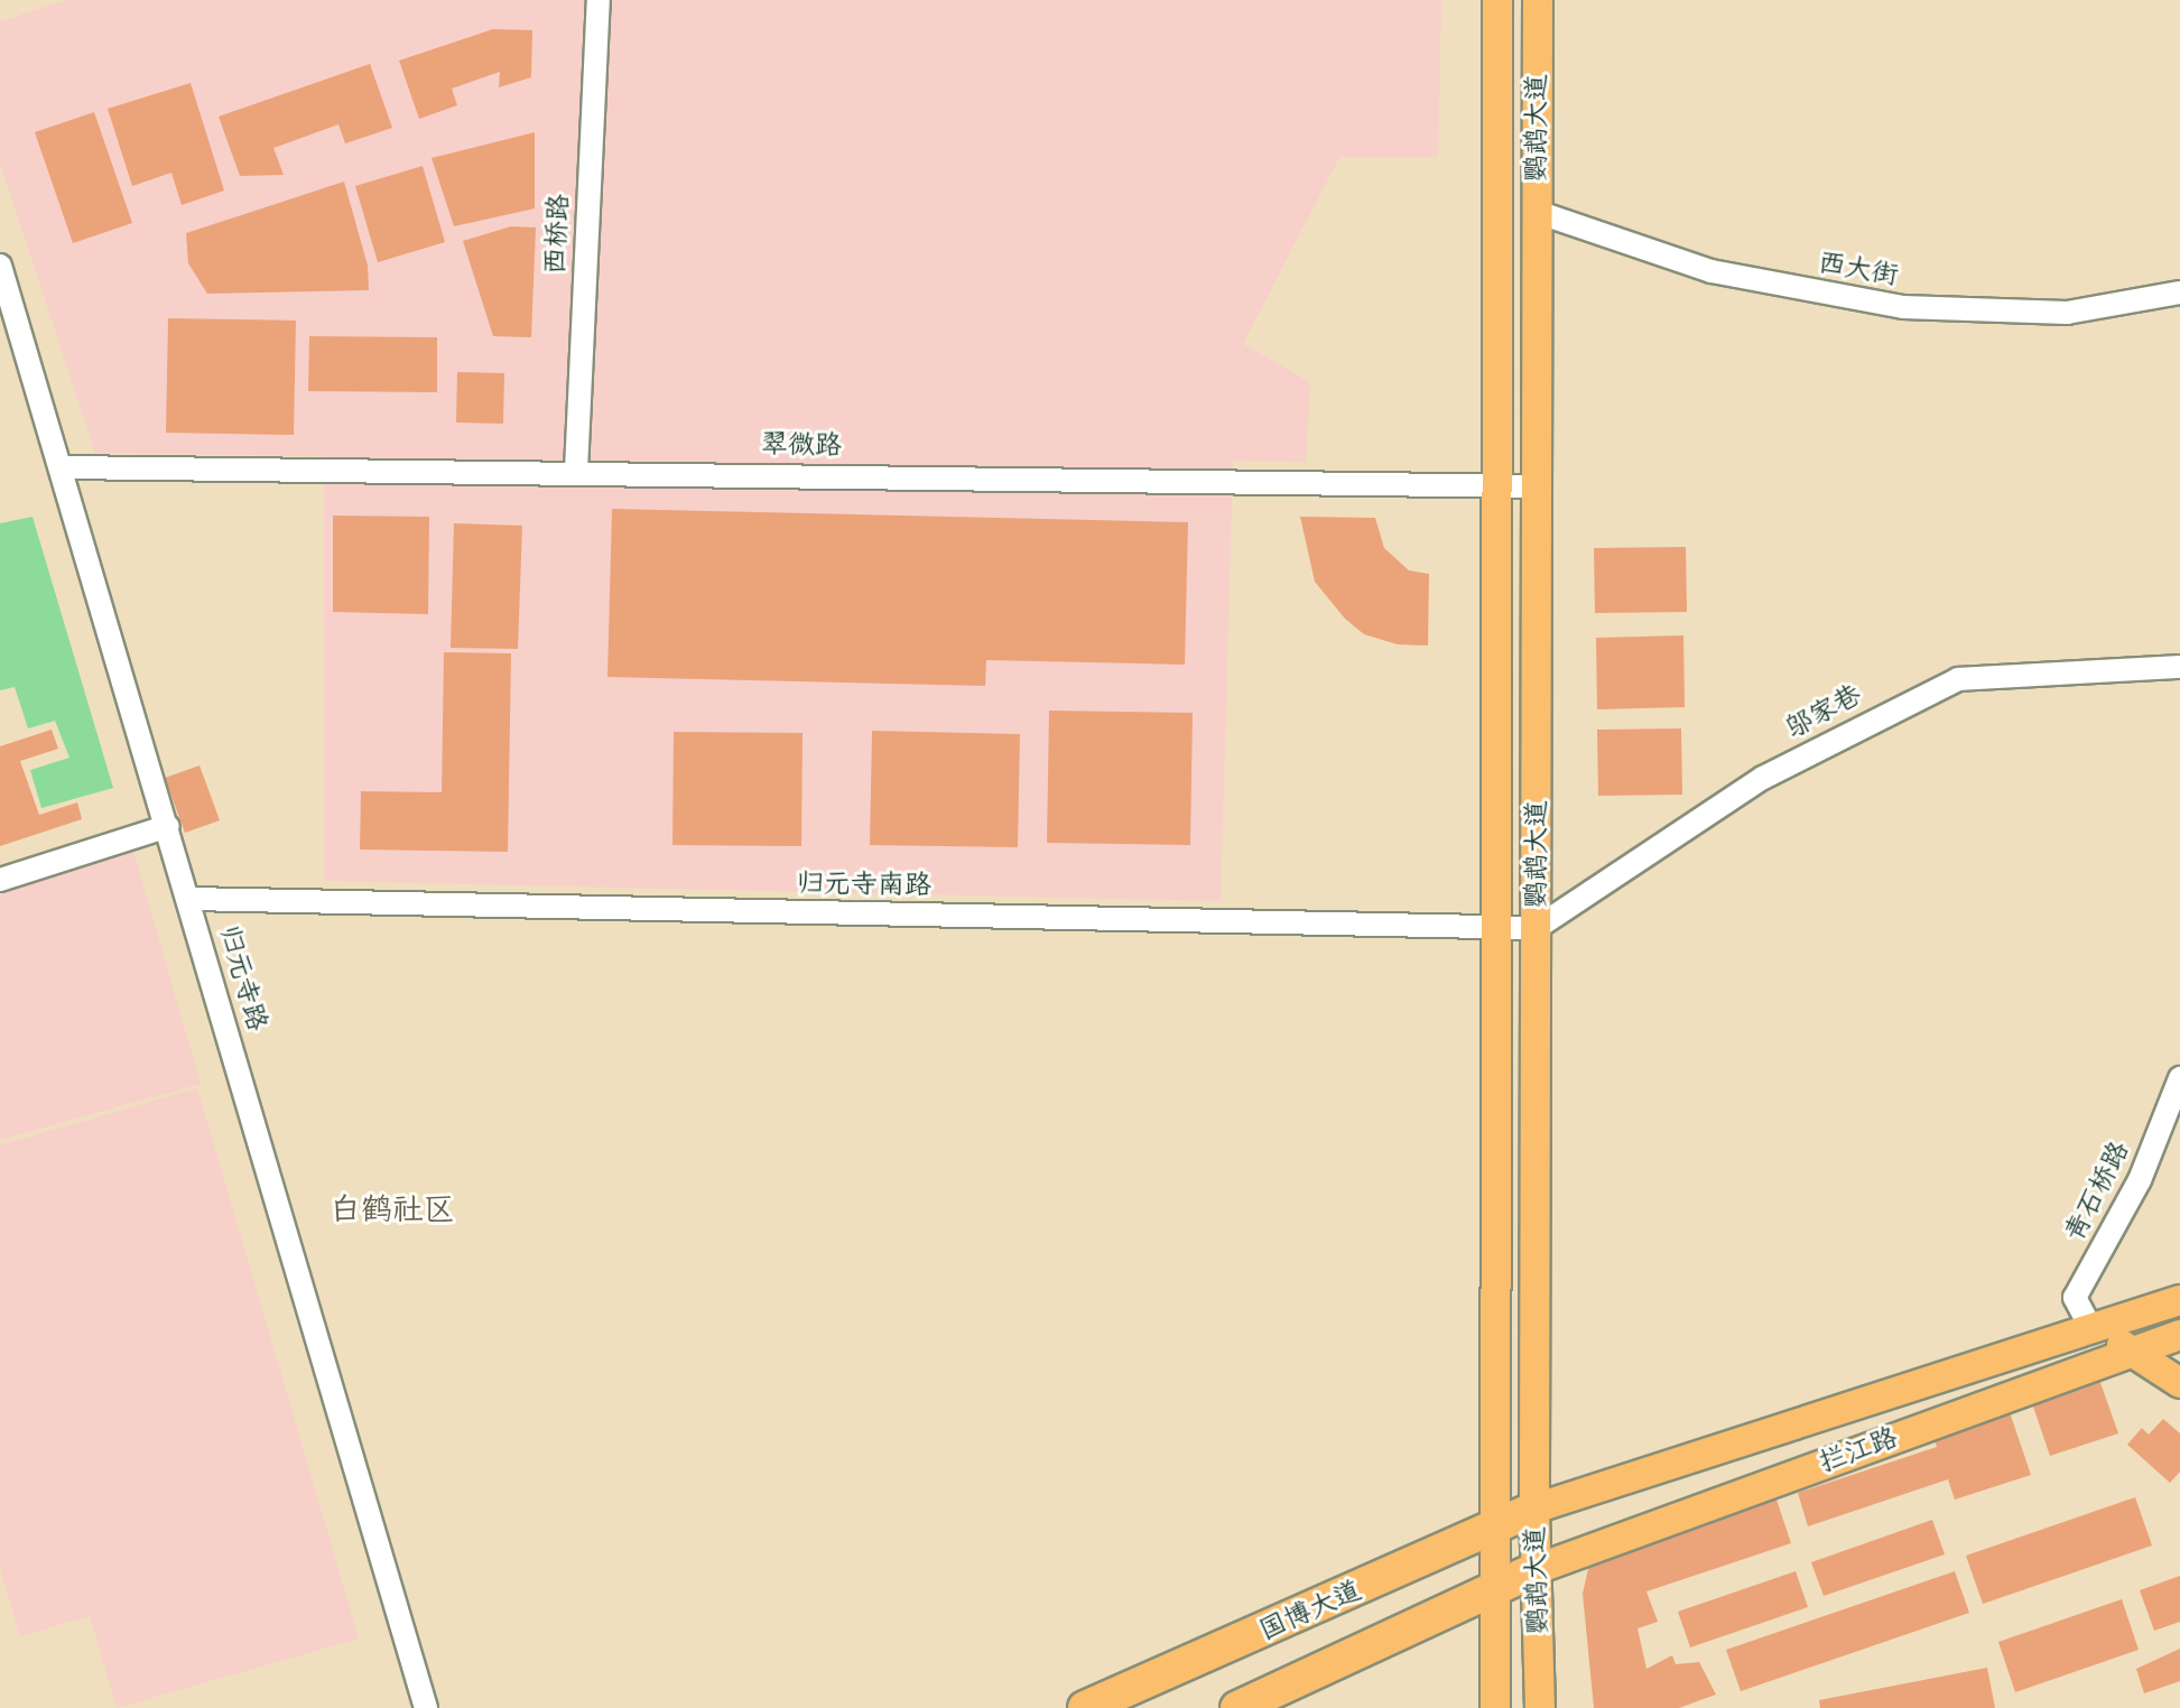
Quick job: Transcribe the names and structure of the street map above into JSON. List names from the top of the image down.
{
  "streets": {
    "highway": ["国博大道"],
    "main road": ["鹦鹉大道", "拦江路"],
    "street": [
      "西桥路",
      "西大街",
      "翠微路",
      "邬家巷",
      "归元寺南路",
      "归元寺路",
      "青石桥路"
    ]
  },
  "crossings": [
    ["鹦鹉大道", "西大街"],
    ["鹦鹉大道", "翠微路"],
    ["鹦鹉大道", "邬家巷"],
    ["鹦鹉大道", "归元寺南路"],
    ["鹦鹉大道", "拦江路"],
    ["鹦鹉大道", "国博大道"],
    ["西桥路", "翠微路"],
    ["翠微路", "归元寺路"],
    ["邬家巷", "归元寺南路"],
    ["归元寺南路", "归元寺路"],
    ["青石桥路", "拦江路"],
    ["拦江路", "国博大道"]
  ],
  "districts": ["白鹤社区"]
}
